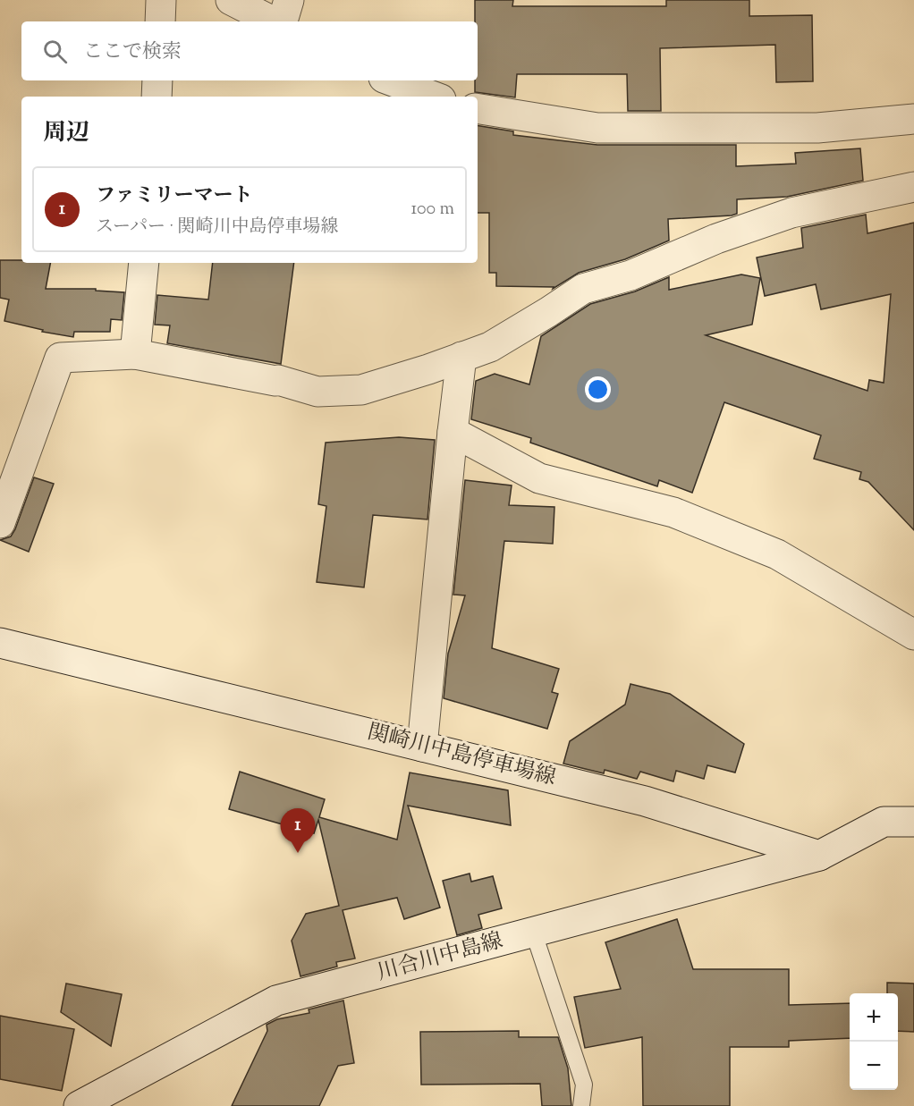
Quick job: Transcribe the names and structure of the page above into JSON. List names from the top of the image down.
{
  "streets": {
    "street": ["関崎川中島停車場線", "川合川中島線"]
  },
  "crossings": [
    ["関崎川中島停車場線", "川合川中島線"]
  ],
  "page": {
    "search": "ここで検索",
    "heading": "周辺",
    "list": [
      {
        "mark": "1",
        "name": "ファミリーマート",
        "note": "スーパー · 関崎川中島停車場線",
        "value": "100 m"
      }
    ],
    "pins": "1",
    "map_buttons": ["+", "−"]
  }
}
